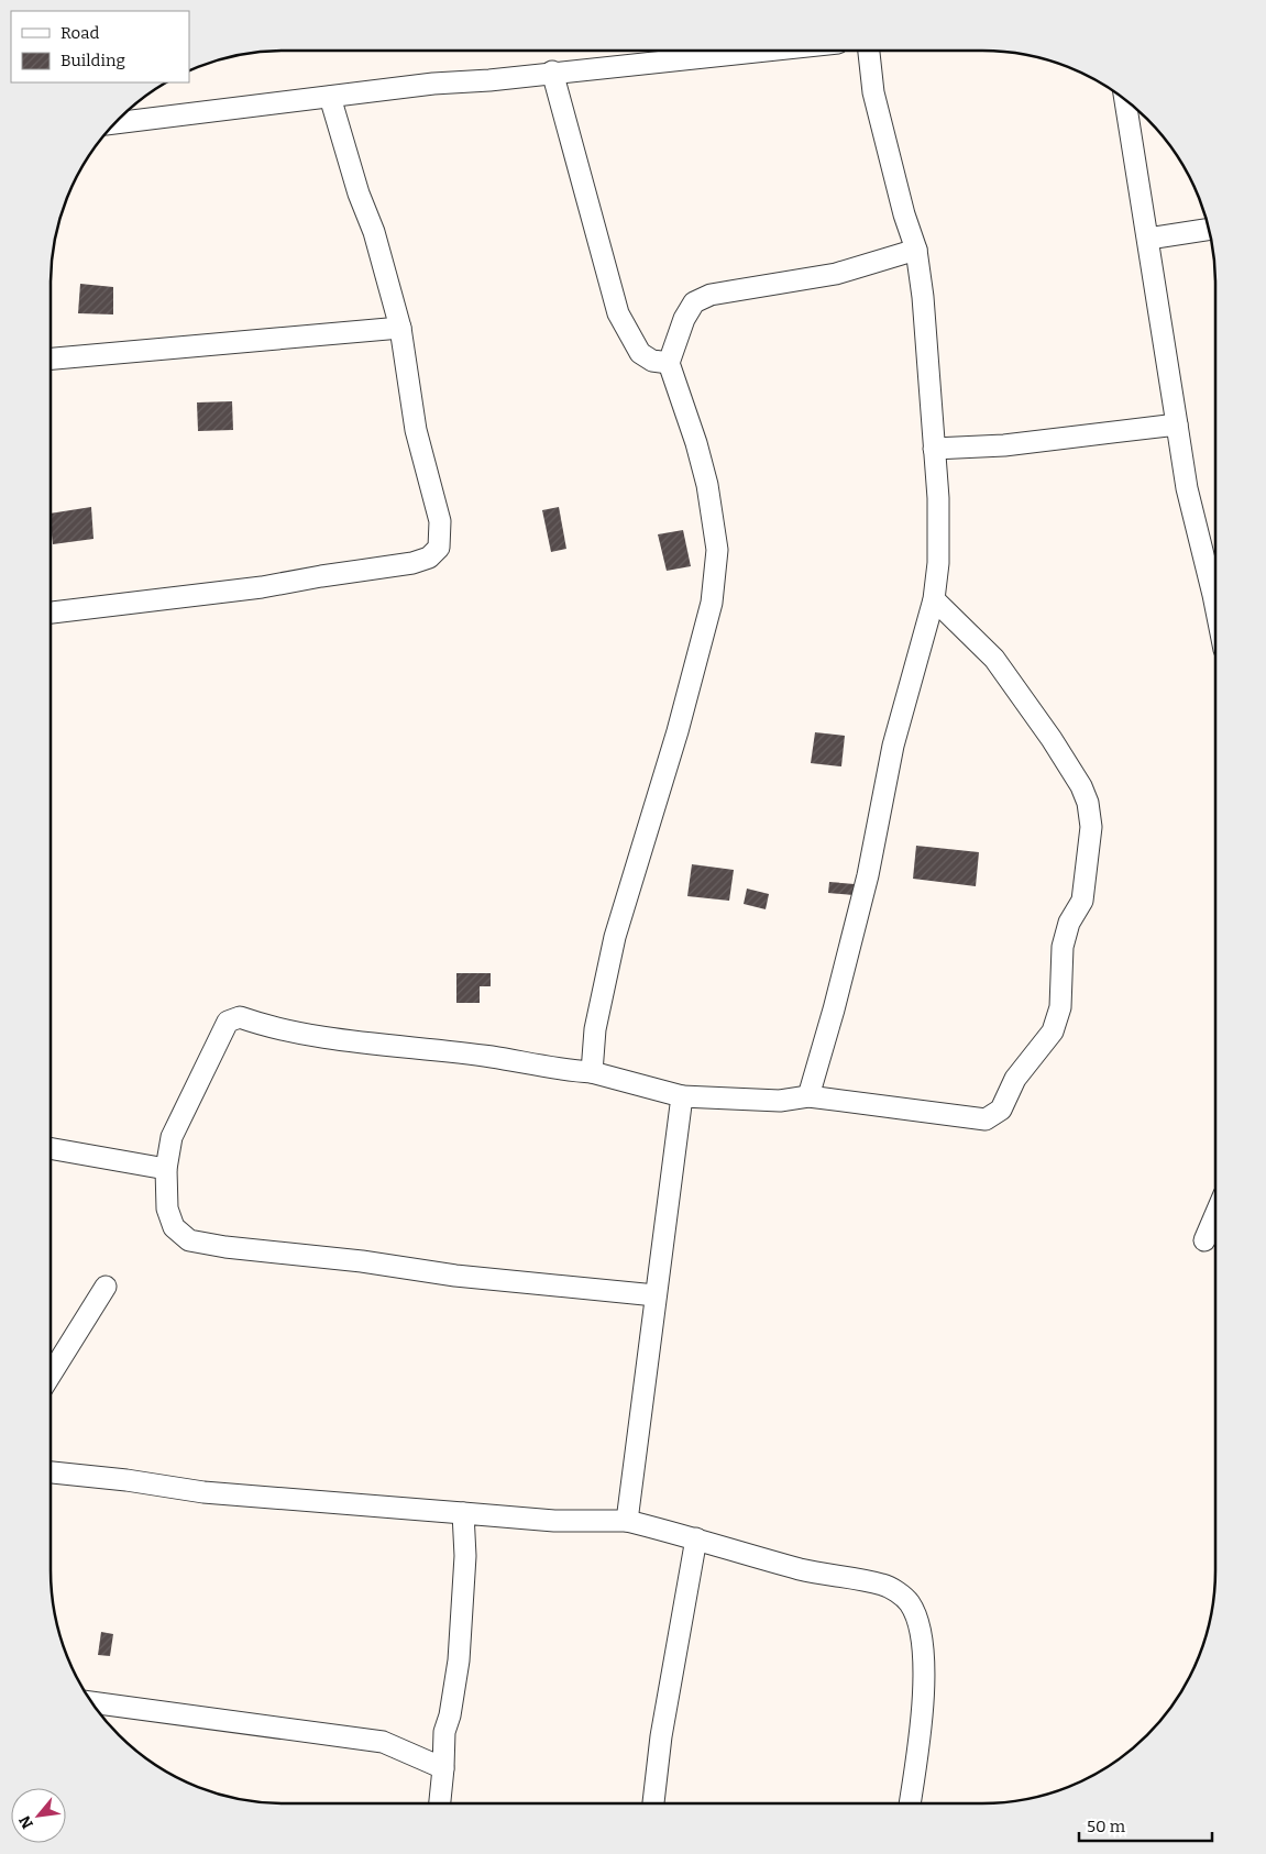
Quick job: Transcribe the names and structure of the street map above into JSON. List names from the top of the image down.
{
  "legend": ["Road", "Building"],
  "scale_bar": "50 m",
  "north": "bottom left"
}
